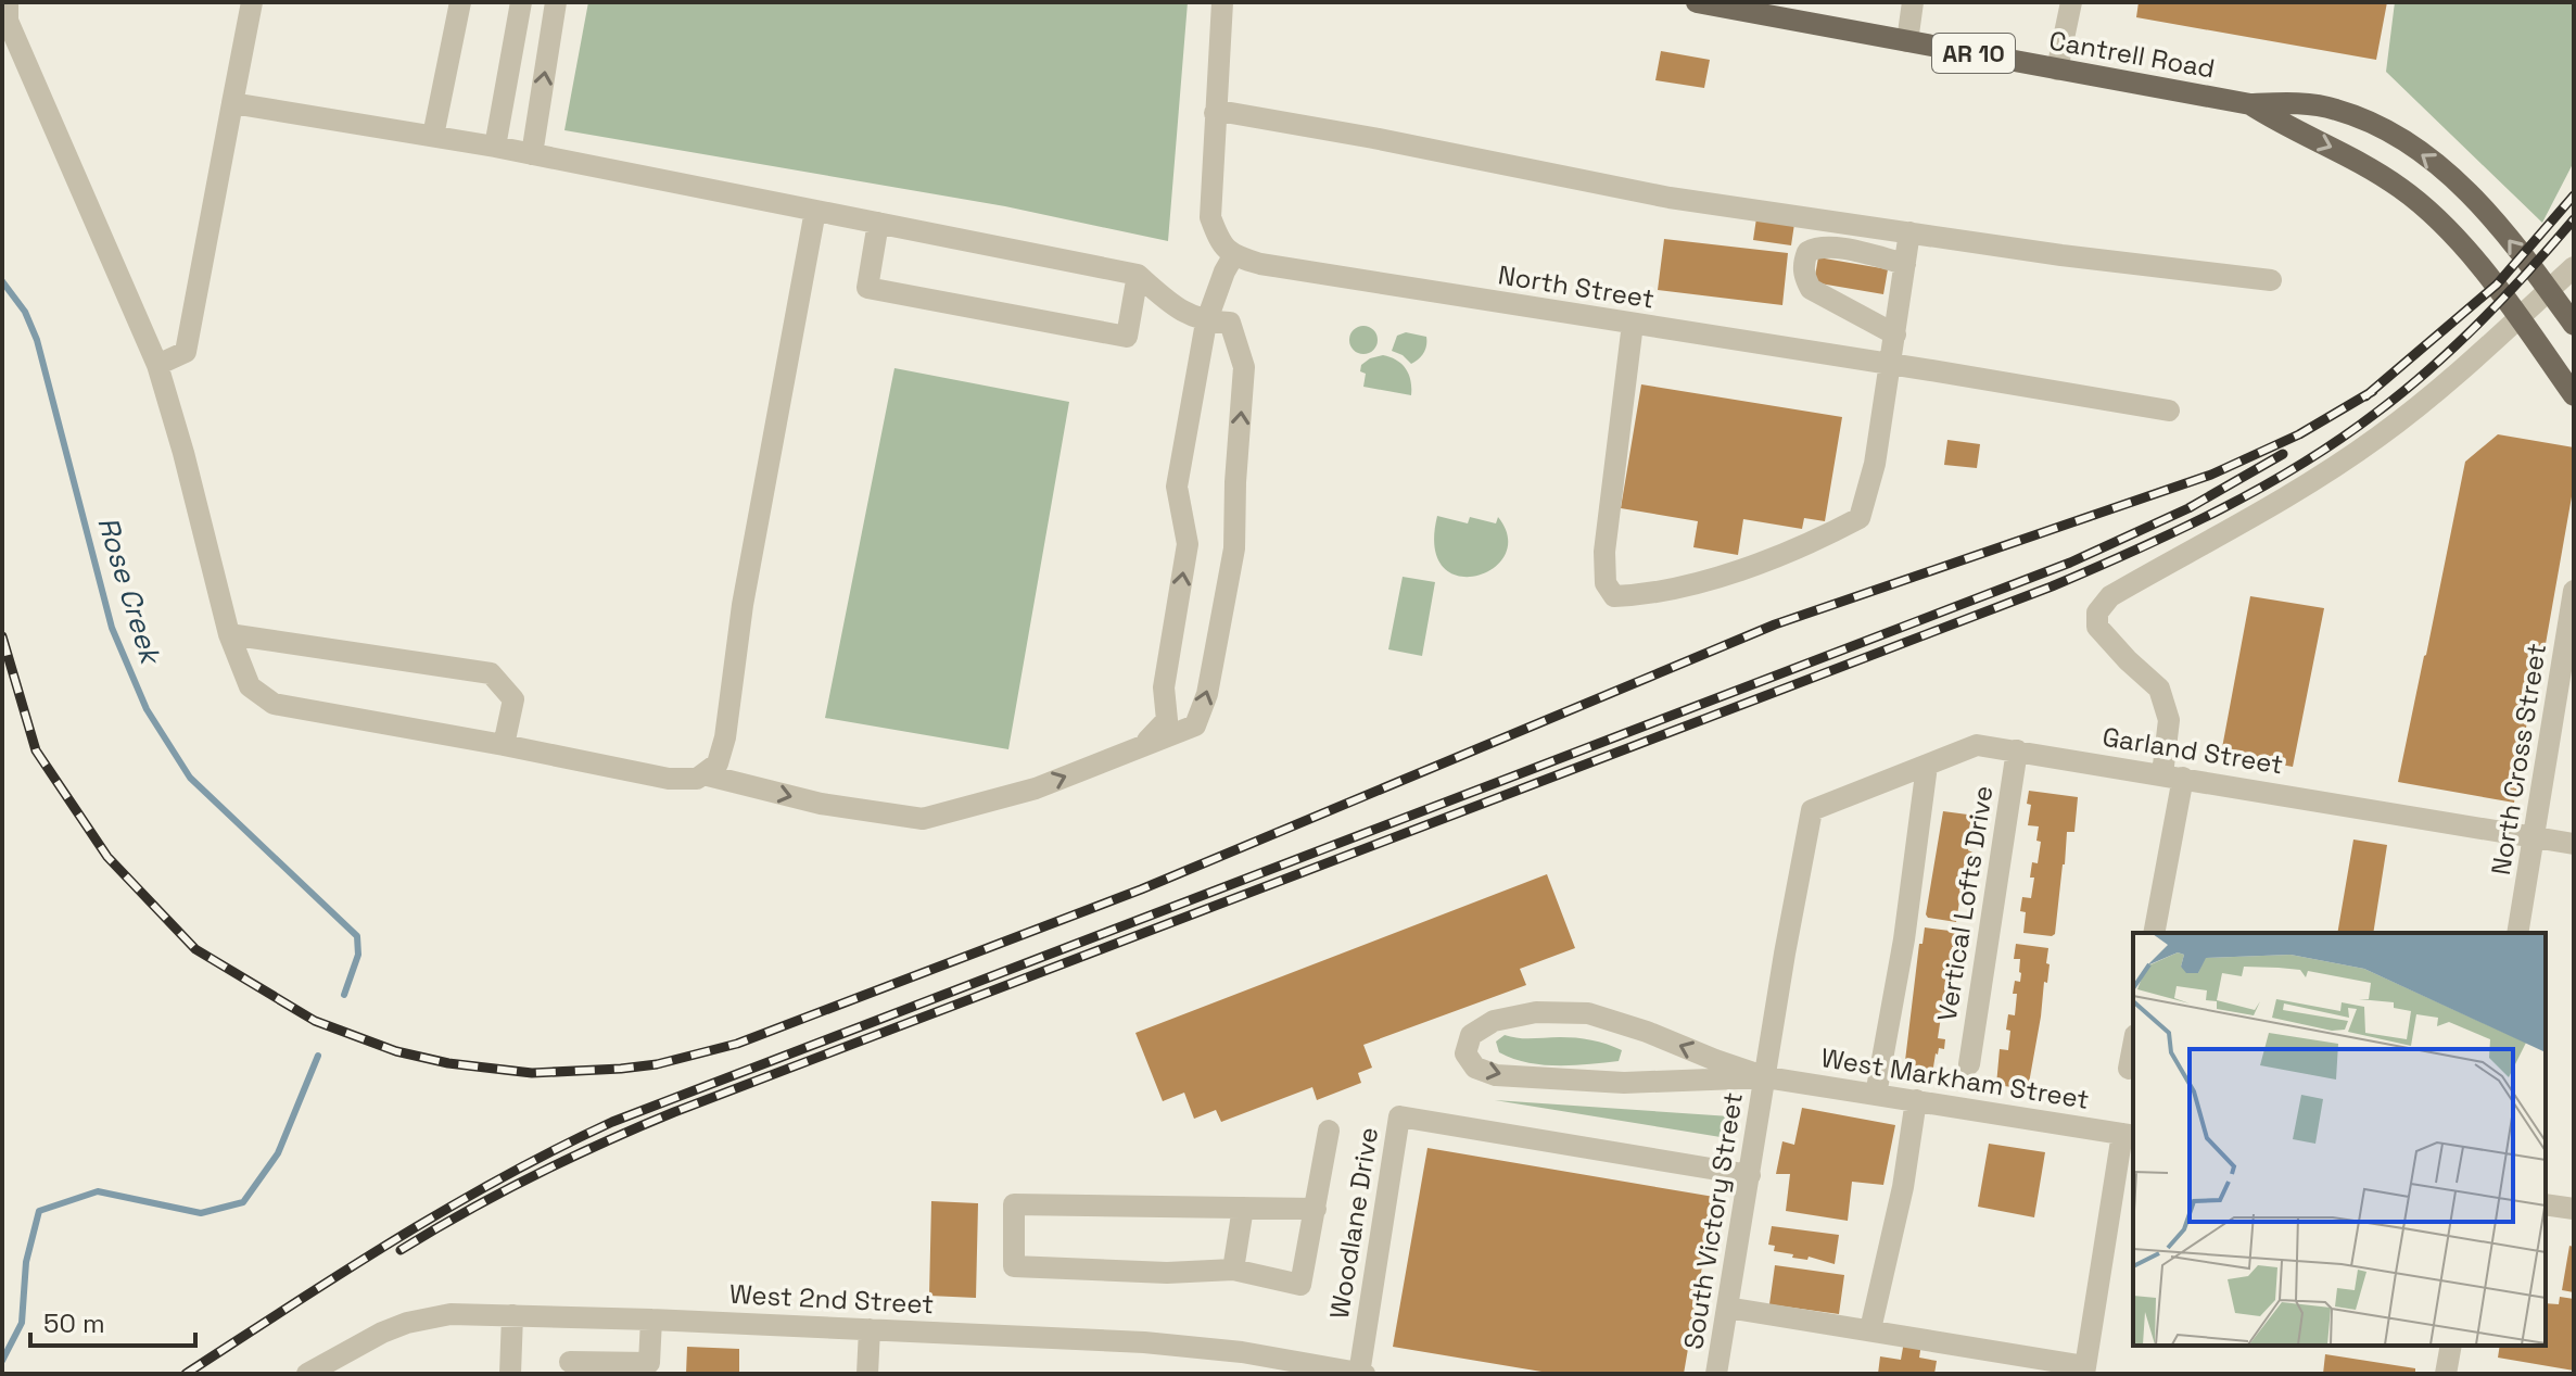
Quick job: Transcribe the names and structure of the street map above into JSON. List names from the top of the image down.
{
  "streets": {
    "main road": ["AR 10", "Cantrell Road"],
    "street": [
      "North Street",
      "Garland Street",
      "North Cross Street",
      "Vertical Lofts Drive",
      "West Markham Street",
      "South Victory Street",
      "Woodlane Drive",
      "West 2nd Street"
    ]
  },
  "crossings": [
    ["AR 10", "Cantrell Road"],
    ["Garland Street", "North Cross Street"],
    ["Garland Street", "Vertical Lofts Drive"],
    ["Garland Street", "South Victory Street"],
    ["West Markham Street", "South Victory Street"],
    ["South Victory Street", "Woodlane Drive"],
    ["Woodlane Drive", "West 2nd Street"]
  ],
  "water": ["Rose Creek"],
  "scale_bar": "50 m"
}
